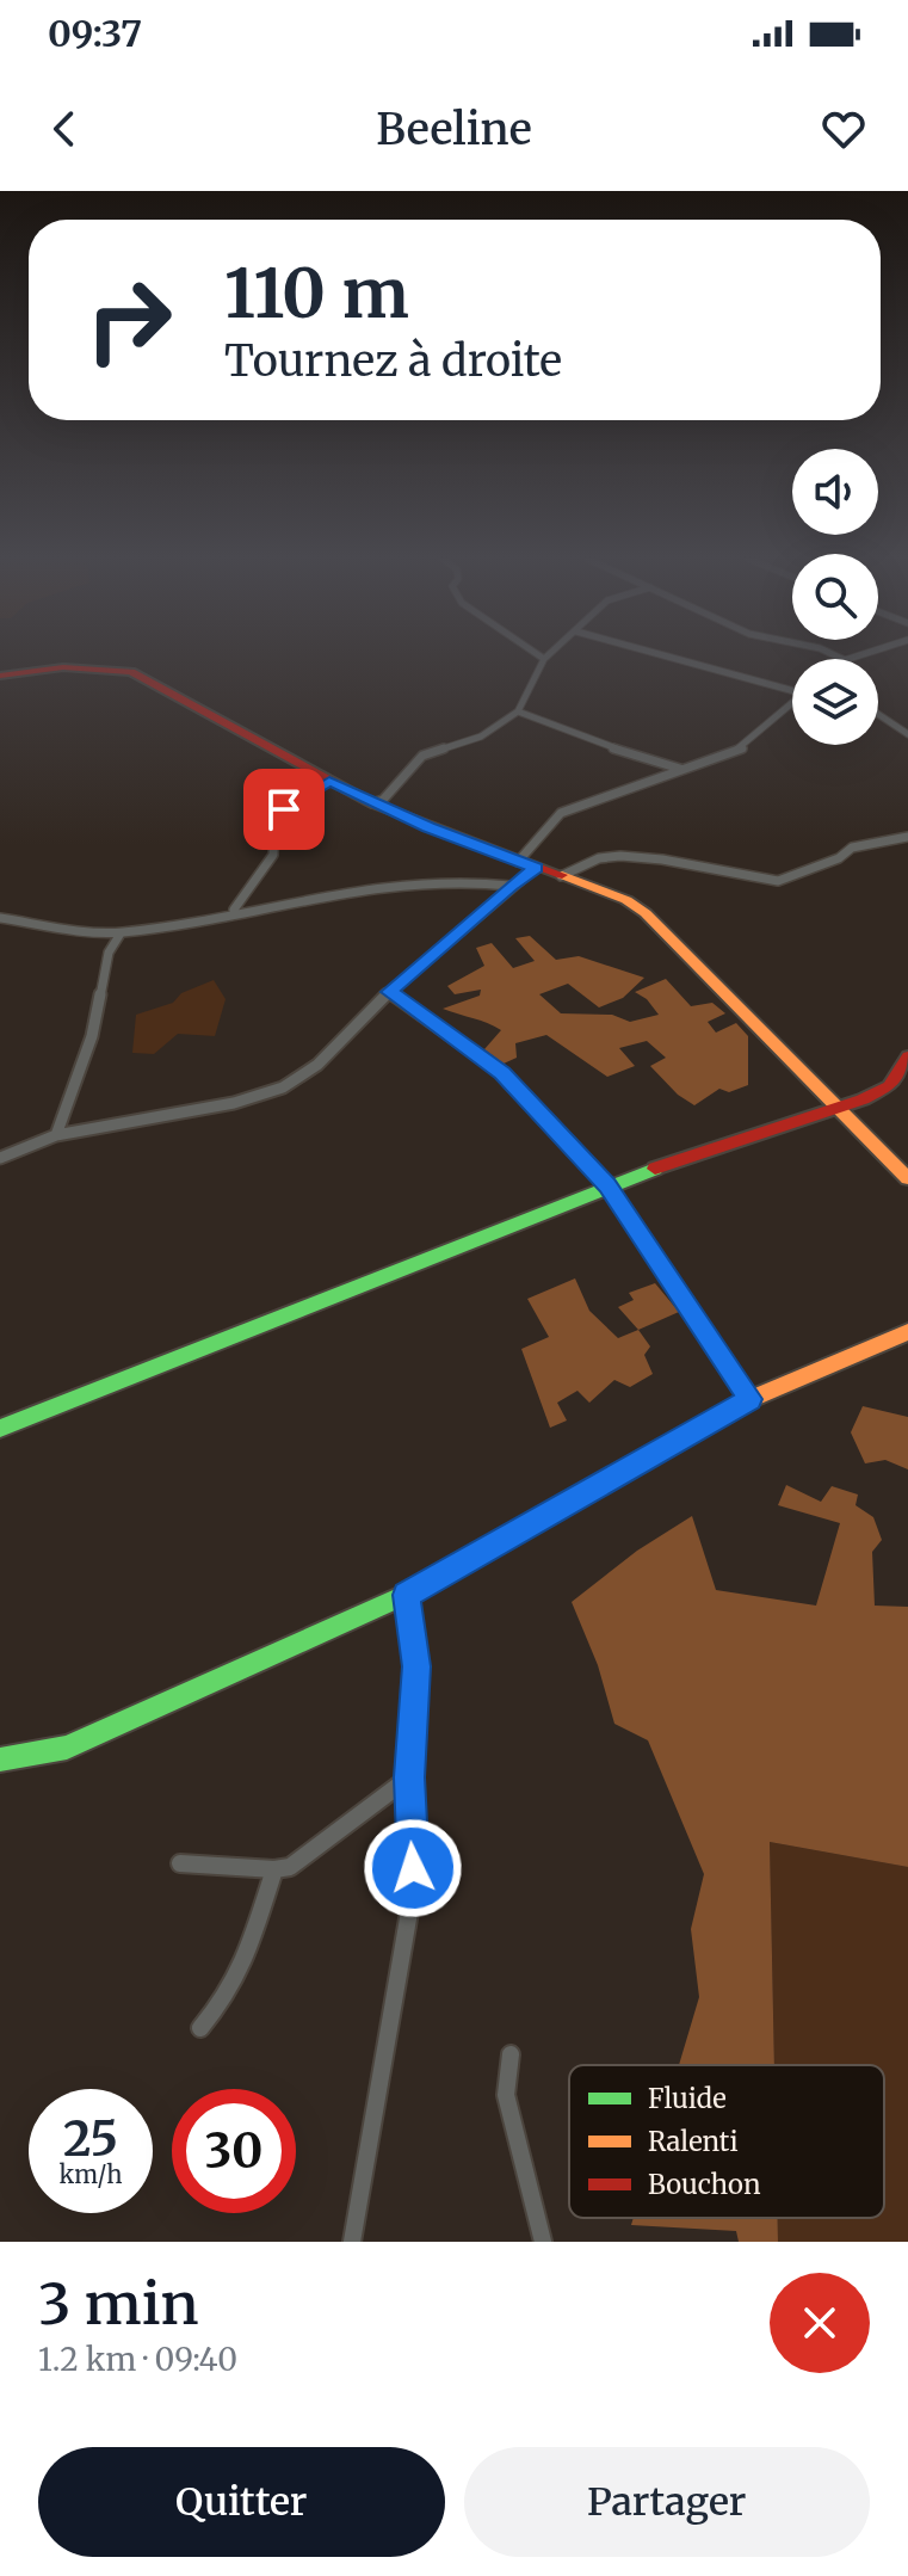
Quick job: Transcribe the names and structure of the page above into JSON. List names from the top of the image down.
{
  "legend": ["Fluide", "Ralenti", "Bouchon"],
  "page": {
    "status": "09:37",
    "header": "Beeline",
    "turn": ["110 m", "Tournez à droite"],
    "speed": "25 km/h",
    "limit": "30",
    "heading": ["3 min", "1.2 km · 09:40"],
    "buttons": ["Quitter", "Partager"]
  }
}
